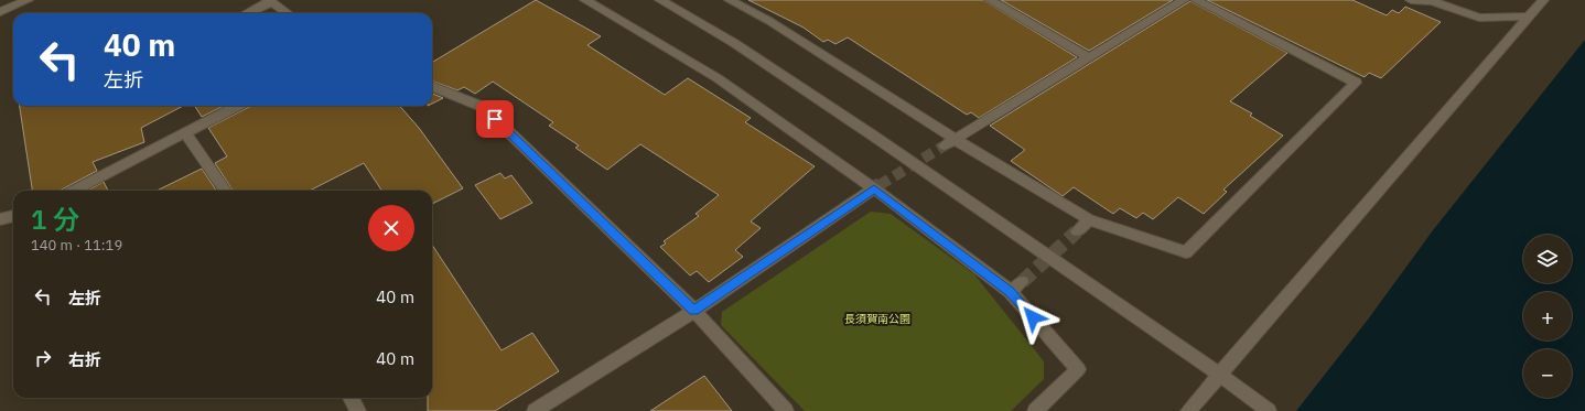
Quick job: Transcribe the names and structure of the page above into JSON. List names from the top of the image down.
{
  "parks": ["長須賀南公園"],
  "page": {
    "turn": ["40 m", "左折"],
    "heading": ["1 分", "140 m · 11:19"],
    "map_buttons": ["+", "−"],
    "list": [
      {
        "name": "左折",
        "value": "40 m"
      },
      {
        "name": "右折",
        "value": "40 m"
      }
    ]
  }
}
